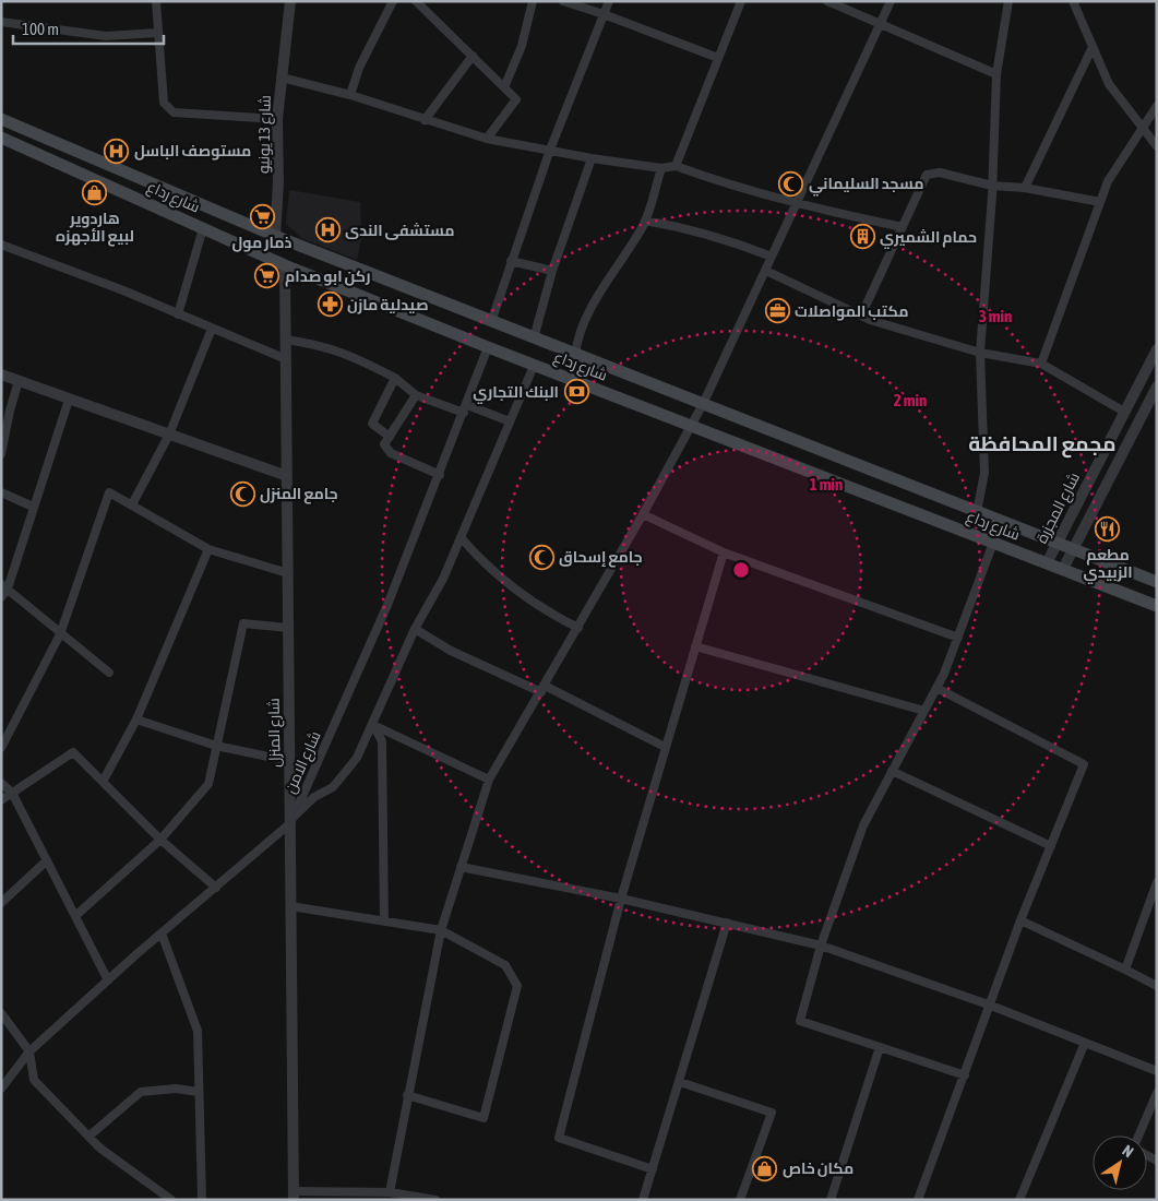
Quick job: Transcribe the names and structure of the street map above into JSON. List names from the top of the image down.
{
  "streets": {
    "main road": ["شارع رداع"],
    "street": [
      "شارع 13 يونيو",
      "شارع المجزرة",
      "شارع المنزل",
      "شارع الامن"
    ]
  },
  "crossings": [
    ["شارع 13 يونيو", "شارع رداع"],
    ["شارع رداع", "شارع المجزرة"],
    ["شارع رداع", "شارع المنزل"],
    ["شارع رداع", "شارع الامن"],
    ["شارع المنزل", "شارع الامن"]
  ],
  "districts": ["مجمع المحافظة"],
  "places": {
    "hospital": ["مستوصف الباسل", "مستشفى الندى"],
    "mosque": ["مسجد السليماني", "جامع المنزل", "جامع إسحاق"],
    "shop": ["هاردوير لبيع الأجهزه", "مكان خاص"],
    "supermarket": ["ذمار مول", "ركن ابو صدام"],
    "building": ["حمام الشميري"],
    "pharmacy": ["صيدلية مازن"],
    "office": ["مكتب المواصلات"],
    "bank": ["البنك التجاري"],
    "restaurant": ["مطعم الزبيدي"]
  },
  "scale_bar": "100 m",
  "north": "top right",
  "rings": ["3 min", "2 min", "1 min"]
}
